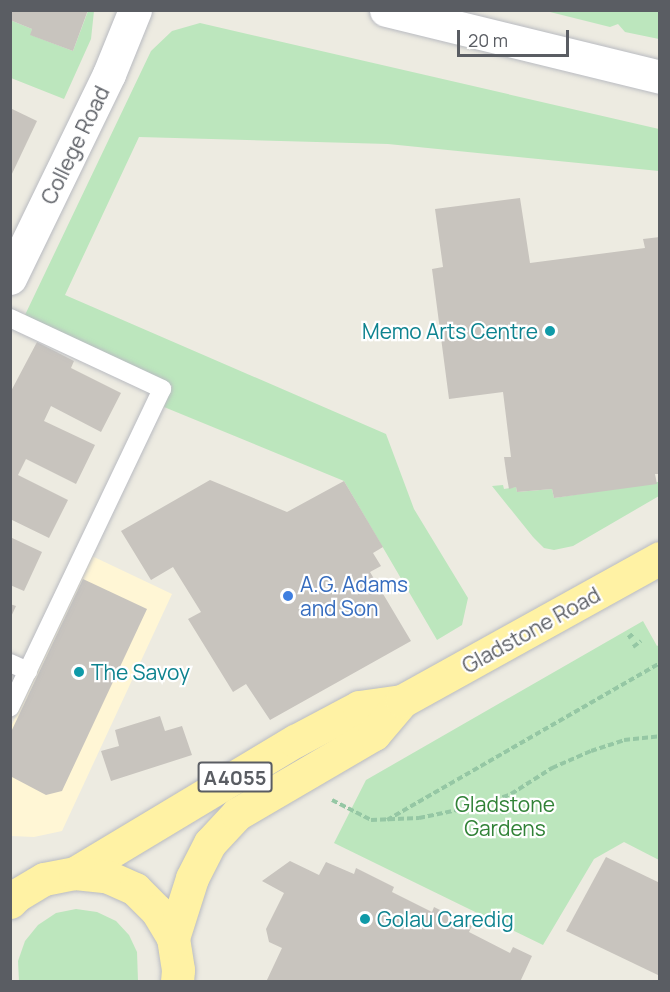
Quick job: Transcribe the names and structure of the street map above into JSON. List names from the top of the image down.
{
  "streets": {
    "main road": ["Gladstone Road", "A4055"],
    "street": ["College Road"]
  },
  "parks": ["Gladstone Gardens"],
  "places": [
    "Memo Arts Centre",
    "A.G. Adams and Son",
    "The Savoy",
    "Golau Caredig"
  ],
  "scale_bar": "20 m"
}
